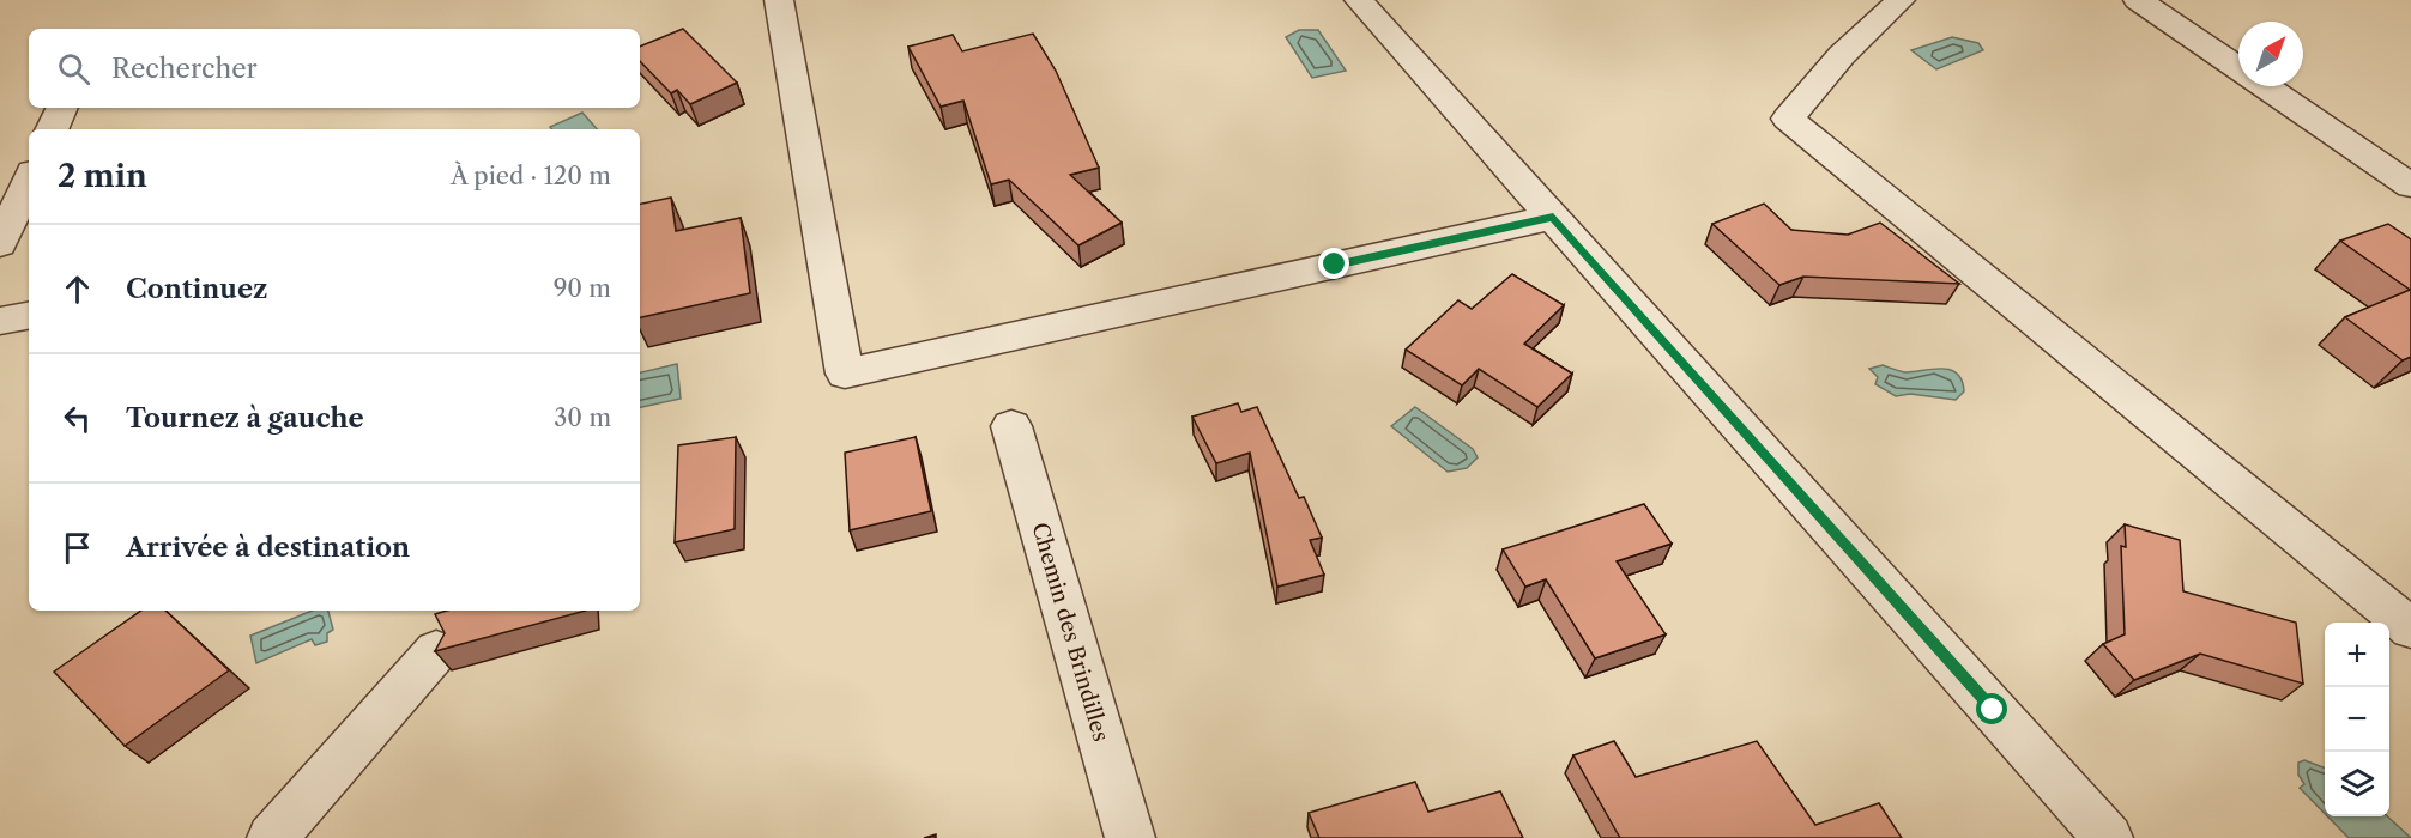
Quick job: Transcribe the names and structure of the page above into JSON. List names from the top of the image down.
{
  "streets": {
    "street": ["Chemin des Brindilles"]
  },
  "north": "top right",
  "page": {
    "search": "Rechercher",
    "heading": ["2 min", "À pied · 120 m"],
    "list": [
      ["Continuez", "90 m"],
      ["Tournez à gauche", "30 m"],
      "Arrivée à destination"
    ],
    "map_buttons": ["+", "−"]
  }
}
